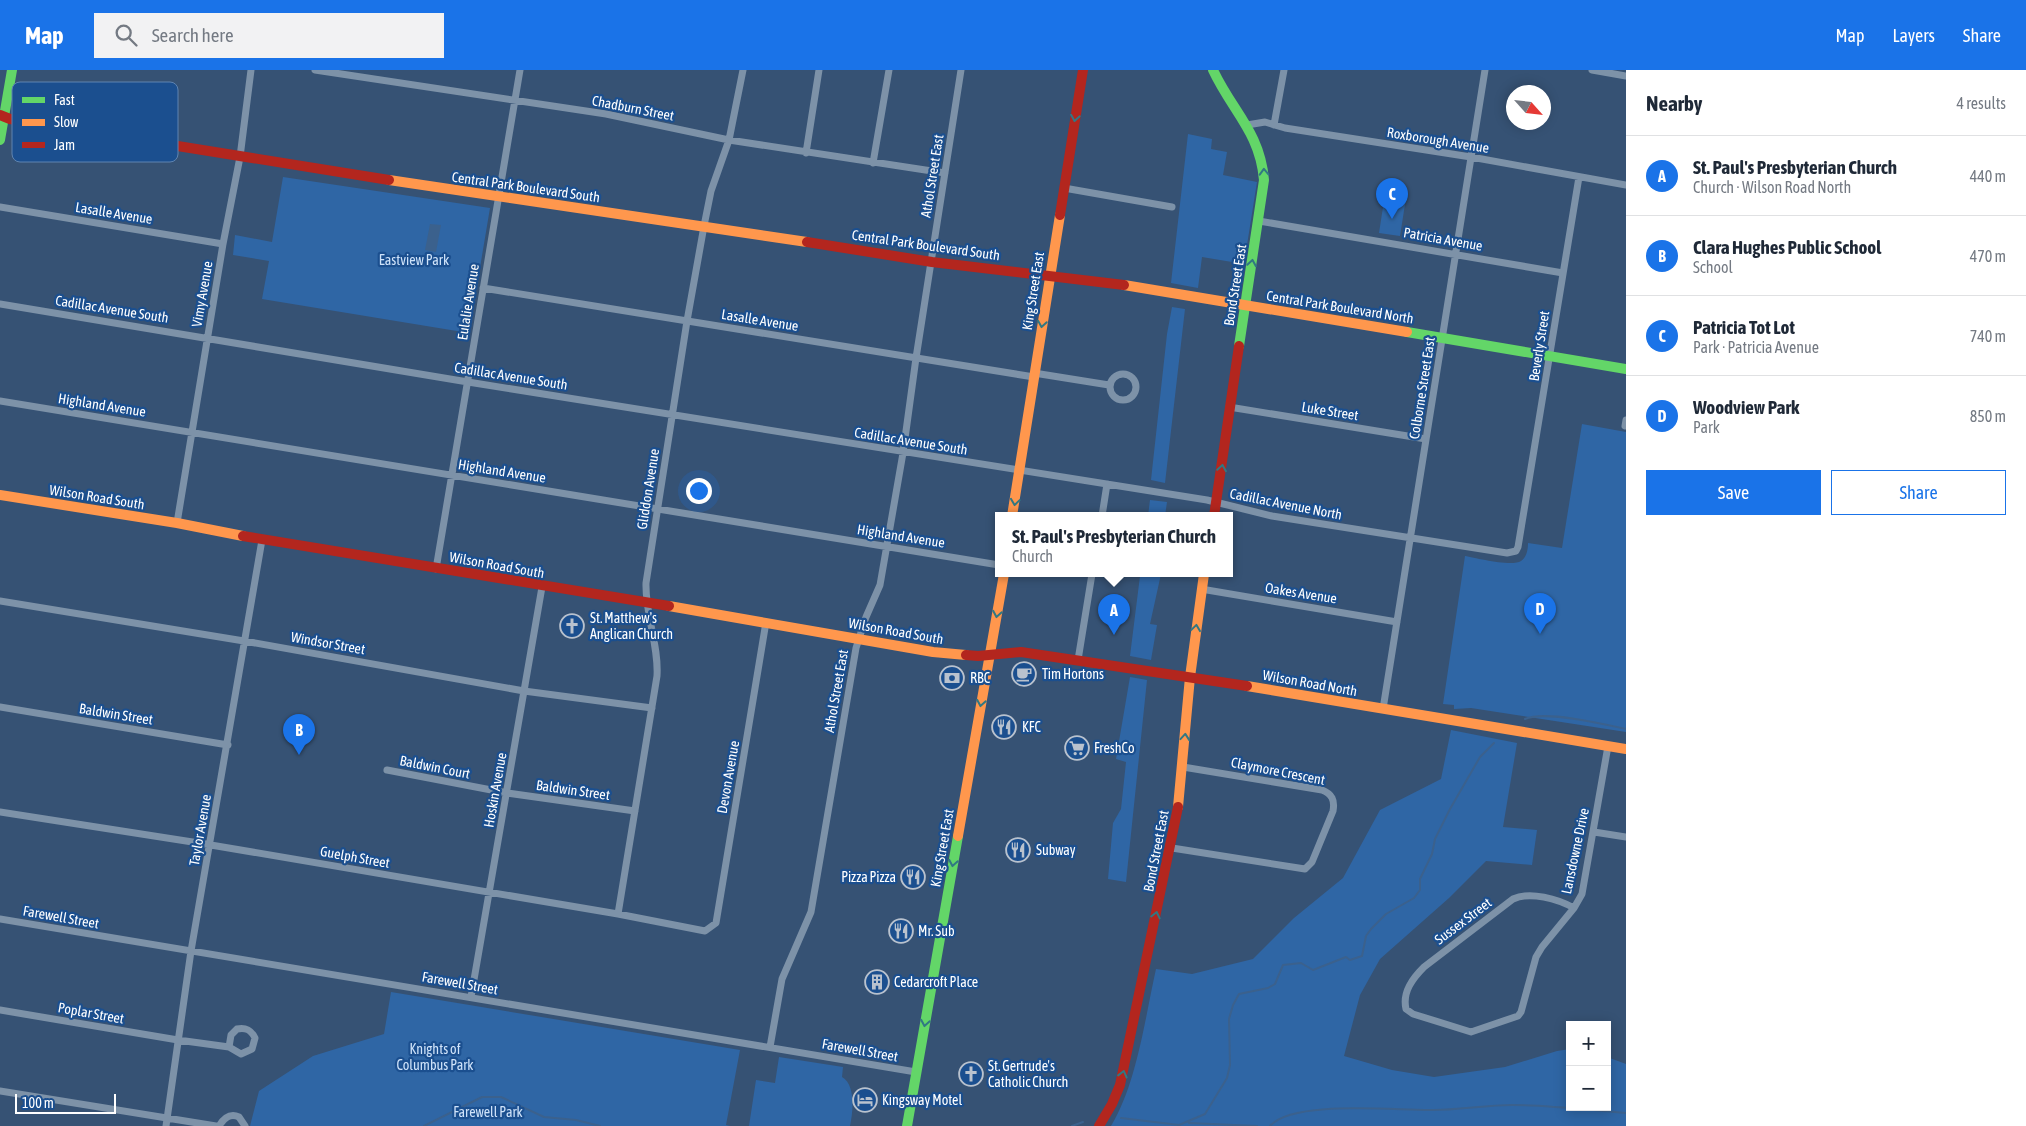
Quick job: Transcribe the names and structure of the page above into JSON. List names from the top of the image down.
{
  "streets": {
    "main road": [
      "Central Park Boulevard South",
      "Bond Street East",
      "King Street East",
      "Central Park Boulevard North",
      "Wilson Road South",
      "Wilson Road North"
    ],
    "street": [
      "Chadburn Street",
      "Roxborough Avenue",
      "Athol Street East",
      "Lasalle Avenue",
      "Patricia Avenue",
      "Vimy Avenue",
      "Eulalie Avenue",
      "Cadillac Avenue South",
      "Beverly Street",
      "Colborne Street East",
      "Highland Avenue",
      "Luke Street",
      "Gliddon Avenue",
      "Cadillac Avenue North",
      "Oakes Avenue",
      "Windsor Street",
      "Baldwin Street",
      "Baldwin Court",
      "Claymore Crescent",
      "Devon Avenue",
      "Hoskin Avenue",
      "Taylor Avenue",
      "Lansdowne Drive",
      "Guelph Street",
      "Farewell Street",
      "Sussex Street",
      "Poplar Street"
    ]
  },
  "crossings": [
    ["Chadburn Street", "Athol Street East"],
    ["Chadburn Street", "Eulalie Avenue"],
    ["Chadburn Street", "Gliddon Avenue"],
    ["Roxborough Avenue", "Bond Street East"],
    ["Roxborough Avenue", "Beverly Street"],
    ["Roxborough Avenue", "Colborne Street East"],
    ["Athol Street East", "Central Park Boulevard South"],
    ["Athol Street East", "Lasalle Avenue"],
    ["Athol Street East", "Cadillac Avenue South"],
    ["Athol Street East", "Highland Avenue"],
    ["Athol Street East", "Wilson Road South"],
    ["Athol Street East", "Farewell Street"],
    ["Central Park Boulevard South", "King Street East"],
    ["Central Park Boulevard South", "Vimy Avenue"],
    ["Central Park Boulevard South", "Eulalie Avenue"],
    ["Central Park Boulevard South", "Central Park Boulevard North"],
    ["Central Park Boulevard South", "Gliddon Avenue"],
    ["Lasalle Avenue", "King Street East"],
    ["Lasalle Avenue", "Vimy Avenue"],
    ["Lasalle Avenue", "Eulalie Avenue"],
    ["Lasalle Avenue", "Gliddon Avenue"],
    ["Patricia Avenue", "Bond Street East"],
    ["Patricia Avenue", "Beverly Street"],
    ["Patricia Avenue", "Colborne Street East"],
    ["Bond Street East", "Central Park Boulevard North"],
    ["Bond Street East", "Luke Street"],
    ["Bond Street East", "Cadillac Avenue North"],
    ["Bond Street East", "Oakes Avenue"],
    ["Bond Street East", "Wilson Road North"],
    ["Bond Street East", "Claymore Crescent"],
    ["King Street East", "Central Park Boulevard North"],
    ["King Street East", "Cadillac Avenue South"],
    ["King Street East", "Wilson Road South"],
    ["King Street East", "Cadillac Avenue North"],
    ["King Street East", "Wilson Road North"],
    ["King Street East", "Farewell Street"],
    ["Vimy Avenue", "Cadillac Avenue South"],
    ["Vimy Avenue", "Highland Avenue"],
    ["Vimy Avenue", "Wilson Road South"],
    ["Eulalie Avenue", "Cadillac Avenue South"],
    ["Eulalie Avenue", "Highland Avenue"],
    ["Eulalie Avenue", "Wilson Road South"],
    ["Central Park Boulevard North", "Beverly Street"],
    ["Central Park Boulevard North", "Colborne Street East"],
    ["Cadillac Avenue South", "Gliddon Avenue"],
    ["Cadillac Avenue South", "Cadillac Avenue North"],
    ["Beverly Street", "Cadillac Avenue North"],
    ["Colborne Street East", "Luke Street"],
    ["Colborne Street East", "Cadillac Avenue North"],
    ["Colborne Street East", "Oakes Avenue"],
    ["Colborne Street East", "Wilson Road North"],
    ["Highland Avenue", "Gliddon Avenue"],
    ["Gliddon Avenue", "Wilson Road South"],
    ["Gliddon Avenue", "Windsor Street"],
    ["Gliddon Avenue", "Baldwin Street"],
    ["Gliddon Avenue", "Guelph Street"],
    ["Wilson Road South", "Wilson Road North"],
    ["Wilson Road South", "Devon Avenue"],
    ["Wilson Road South", "Hoskin Avenue"],
    ["Wilson Road South", "Taylor Avenue"],
    ["Windsor Street", "Hoskin Avenue"],
    ["Windsor Street", "Taylor Avenue"],
    ["Wilson Road North", "Lansdowne Drive"],
    ["Baldwin Street", "Baldwin Court"],
    ["Baldwin Street", "Hoskin Avenue"],
    ["Baldwin Street", "Taylor Avenue"],
    ["Baldwin Court", "Hoskin Avenue"],
    ["Devon Avenue", "Guelph Street"],
    ["Hoskin Avenue", "Guelph Street"],
    ["Hoskin Avenue", "Farewell Street"],
    ["Taylor Avenue", "Guelph Street"],
    ["Taylor Avenue", "Farewell Street"],
    ["Taylor Avenue", "Poplar Street"],
    ["Lansdowne Drive", "Sussex Street"]
  ],
  "one_way": ["Bond Street East", "King Street East"],
  "parks": ["Eastview Park", "Knights of Columbus Park", "Farewell Park"],
  "places": {
    "church": ["St. Matthew's Anglican Church", "St. Gertrude's Catholic Church"],
    "cafe": ["Tim Hortons"],
    "bank": ["RBC"],
    "restaurant": [
      "KFC",
      "Subway",
      "Pizza Pizza",
      "Mr. Sub"
    ],
    "supermarket": ["FreshCo"],
    "building": ["Cedarcroft Place"],
    "hotel": ["Kingsway Motel"]
  },
  "legend": ["Fast", "Slow", "Jam"],
  "scale_bar": "100 m",
  "north": "bottom right",
  "page": {
    "header": "Map",
    "search": "Search here",
    "nav": ["Map", "Layers", "Share"],
    "heading": ["Nearby", "4 results"],
    "list": [
      {
        "mark": "A",
        "name": "St. Paul's Presbyterian Church",
        "note": "Church · Wilson Road North",
        "value": "440 m"
      },
      {
        "mark": "B",
        "name": "Clara Hughes Public School",
        "note": "School",
        "value": "470 m"
      },
      {
        "mark": "C",
        "name": "Patricia Tot Lot",
        "note": "Park · Patricia Avenue",
        "value": "740 m"
      },
      {
        "mark": "D",
        "name": "Woodview Park",
        "note": "Park",
        "value": "850 m"
      }
    ],
    "pins": [
      "C",
      "D",
      "A",
      "B"
    ],
    "buttons": ["Save", "Share"],
    "popup": ["St. Paul's Presbyterian Church", "Church"],
    "map_buttons": ["+", "−"],
    "scale": "100 m"
  }
}
